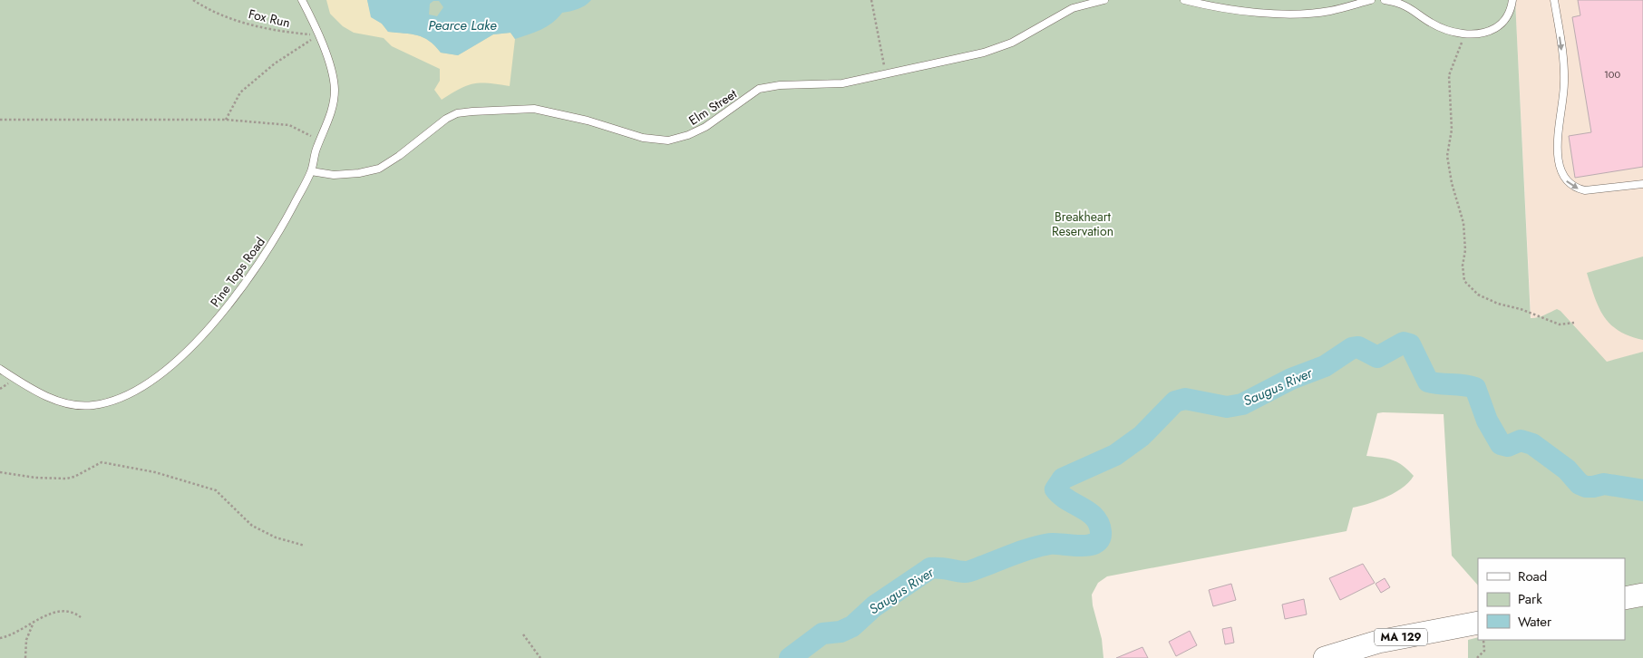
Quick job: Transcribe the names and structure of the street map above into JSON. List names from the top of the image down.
{
  "streets": {
    "main road": ["MA 129"],
    "lane": ["Elm Street", "Pine Tops Road"],
    "path": ["Fox Run"]
  },
  "crossings": [
    ["Fox Run", "Pine Tops Road"],
    ["Elm Street", "Pine Tops Road"]
  ],
  "water": ["Pearce Lake", "Saugus River"],
  "parks": ["Breakheart Reservation"],
  "house_numbers": ["100"],
  "legend": ["Road", "Park", "Water"]
}
